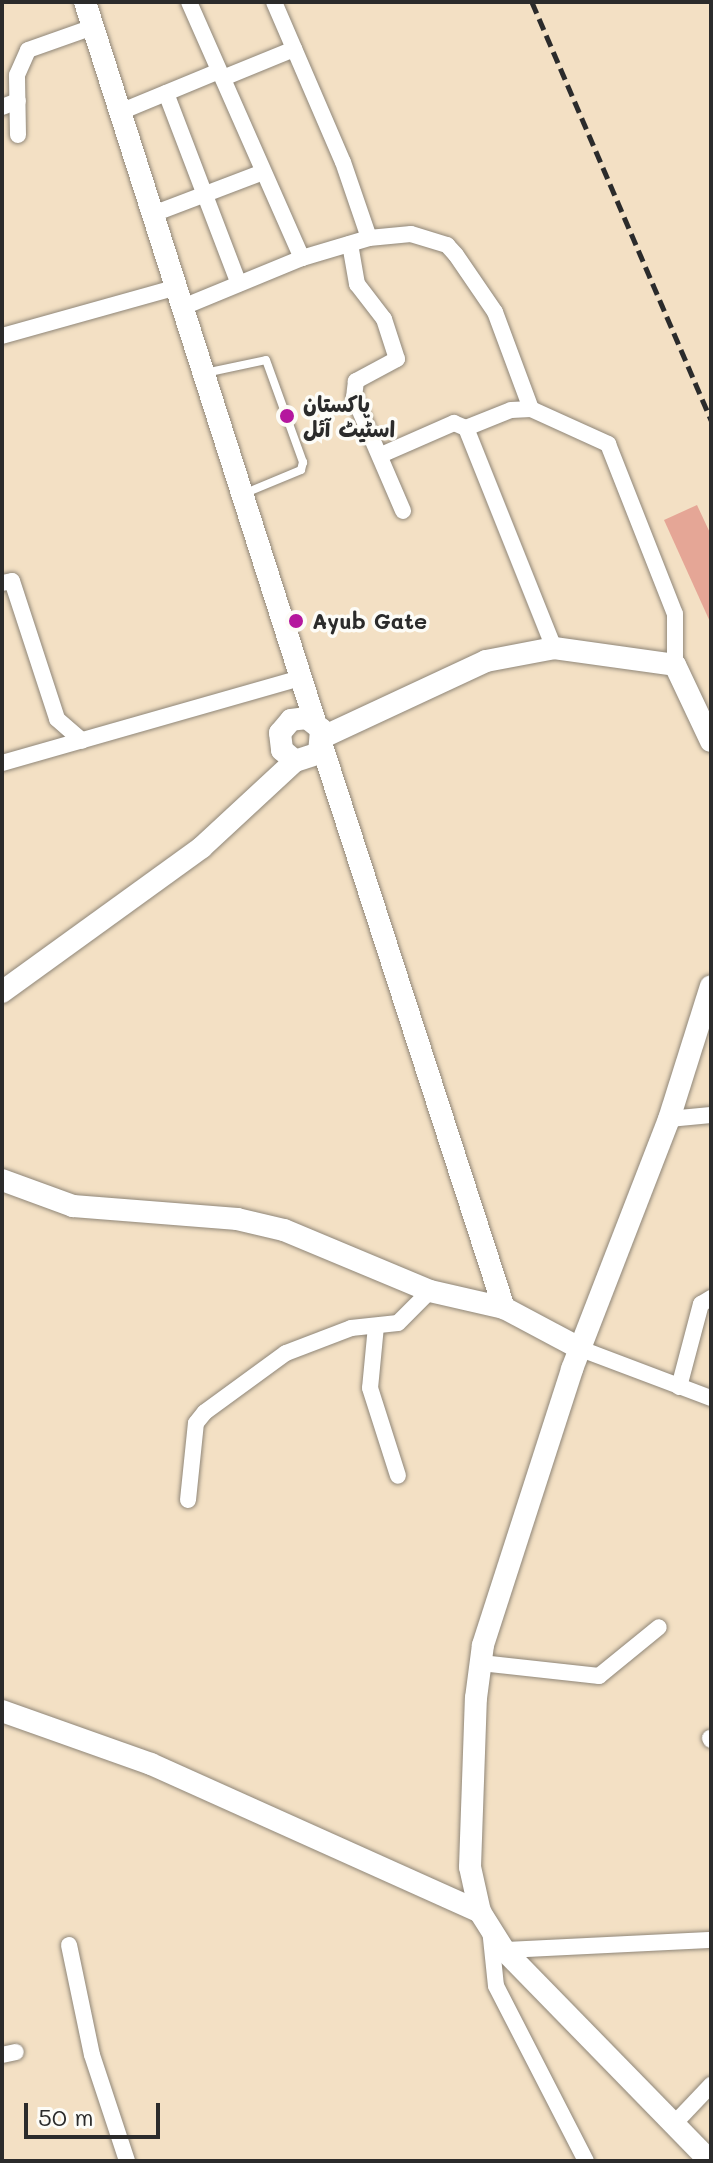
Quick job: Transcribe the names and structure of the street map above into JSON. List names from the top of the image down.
{
  "places": ["پاکستان اسٹیٹ آئل", "Ayub Gate"],
  "scale_bar": "50 m"
}
